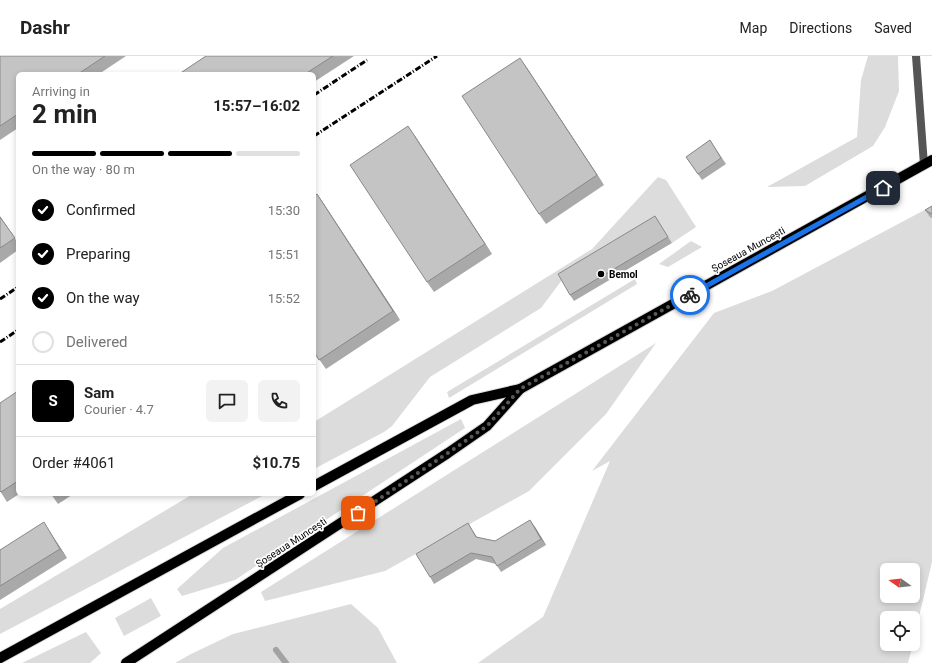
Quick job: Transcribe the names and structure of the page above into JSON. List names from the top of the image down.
{
  "streets": {
    "main road": ["Șoseaua Muncești"]
  },
  "places": ["Bemol"],
  "north": "left",
  "page": {
    "header": "Dashr",
    "nav": ["Map", "Directions", "Saved"],
    "heading": ["2 min", "Arriving in", "15:57–16:02"],
    "panel": [
      "Sam",
      "Courier · 4.7",
      "Order #4061",
      "$10.75"
    ],
    "bar": "On the way · 80 m",
    "list": [
      ["Confirmed", "15:30"],
      ["Preparing", "15:51"],
      ["On the way", "15:52"],
      "Delivered"
    ],
    "round": "S"
  }
}
